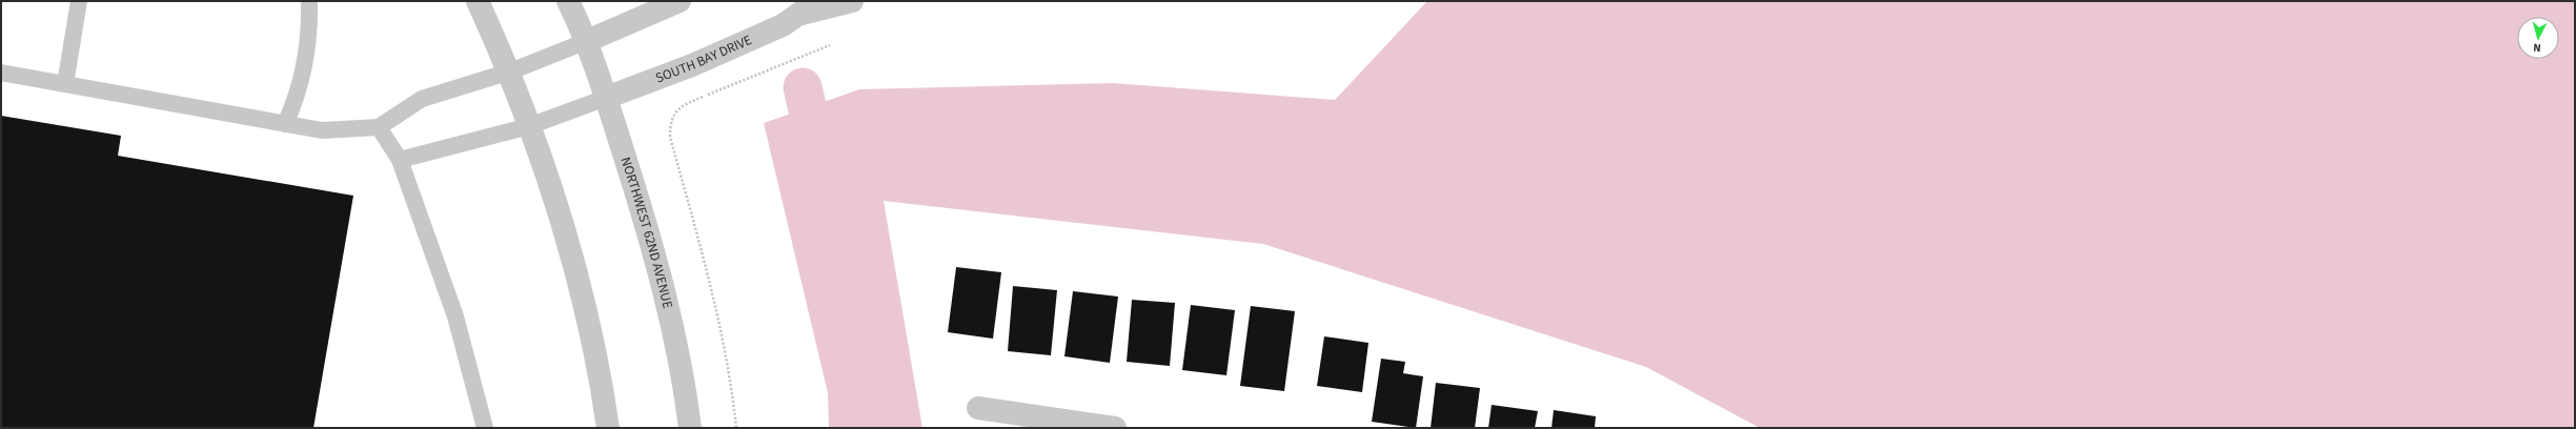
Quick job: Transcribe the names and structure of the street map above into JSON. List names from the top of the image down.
{
  "streets": {
    "street": ["SOUTH BAY DRIVE", "NORTHWEST 62ND AVENUE"]
  },
  "crossings": [
    ["SOUTH BAY DRIVE", "NORTHWEST 62ND AVENUE"]
  ],
  "north": "bottom"
}
